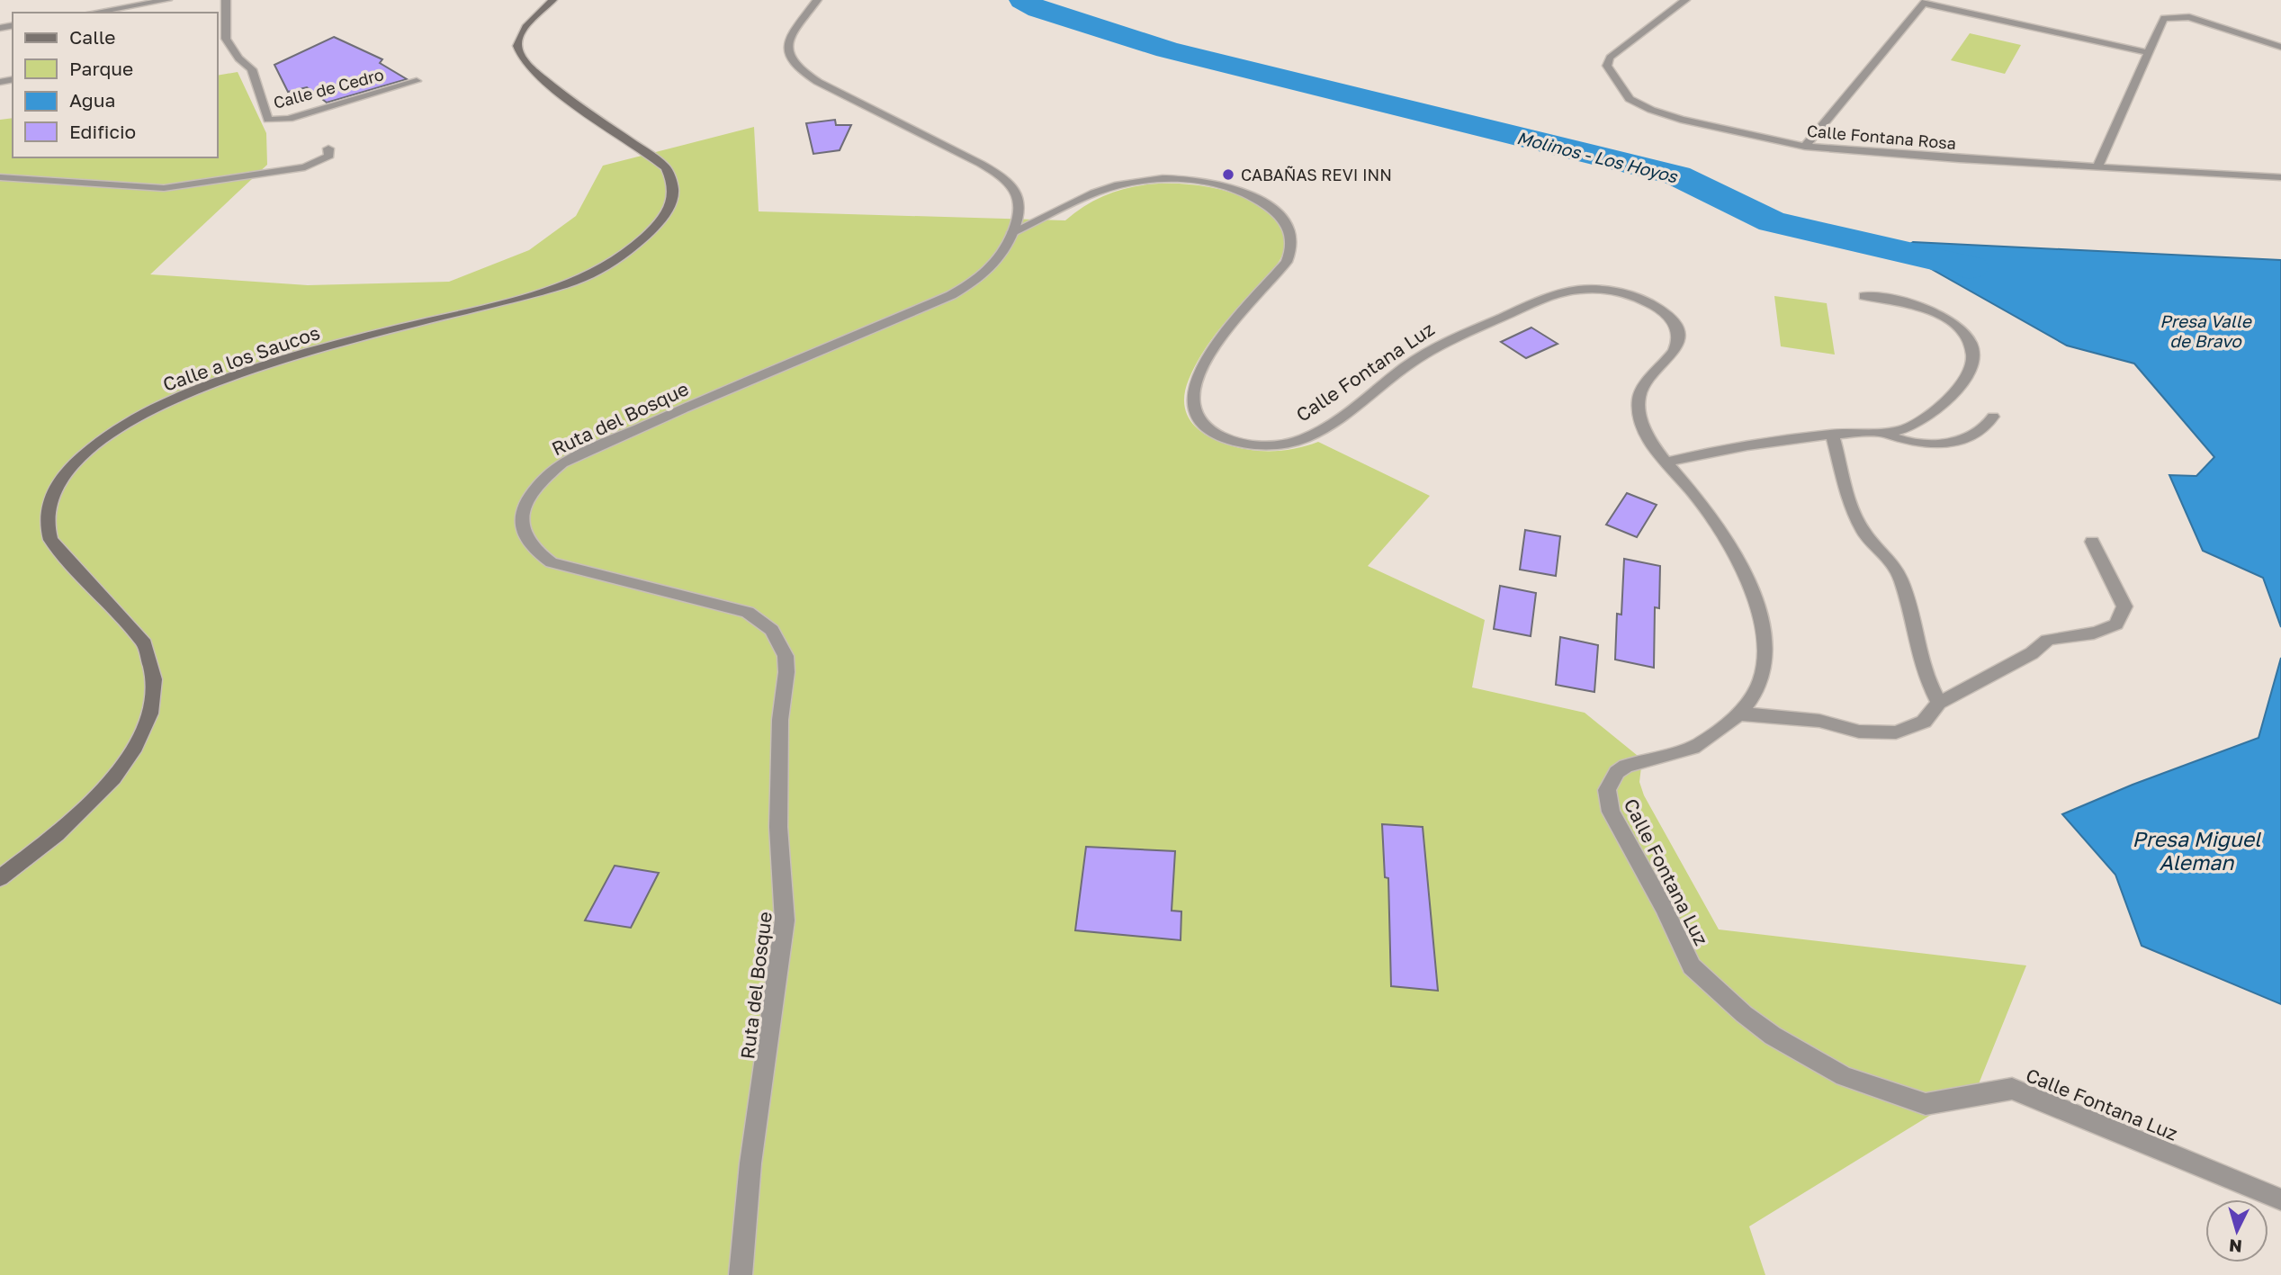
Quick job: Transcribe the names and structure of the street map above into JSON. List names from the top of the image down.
{
  "streets": {
    "main road": ["Calle a los Saucos"],
    "street": [
      "Calle de Cedro",
      "Calle Fontana Rosa",
      "Calle Fontana Luz",
      "Ruta del Bosque"
    ]
  },
  "crossings": [
    ["Calle Fontana Luz", "Ruta del Bosque"]
  ],
  "water": ["Molinos - Los Hoyos", "Presa Valle de Bravo", "Presa Miguel Aleman"],
  "places": ["CABAÑAS REVI INN"],
  "legend": [
    "Calle",
    "Parque",
    "Agua",
    "Edificio"
  ],
  "north": "bottom"
}
